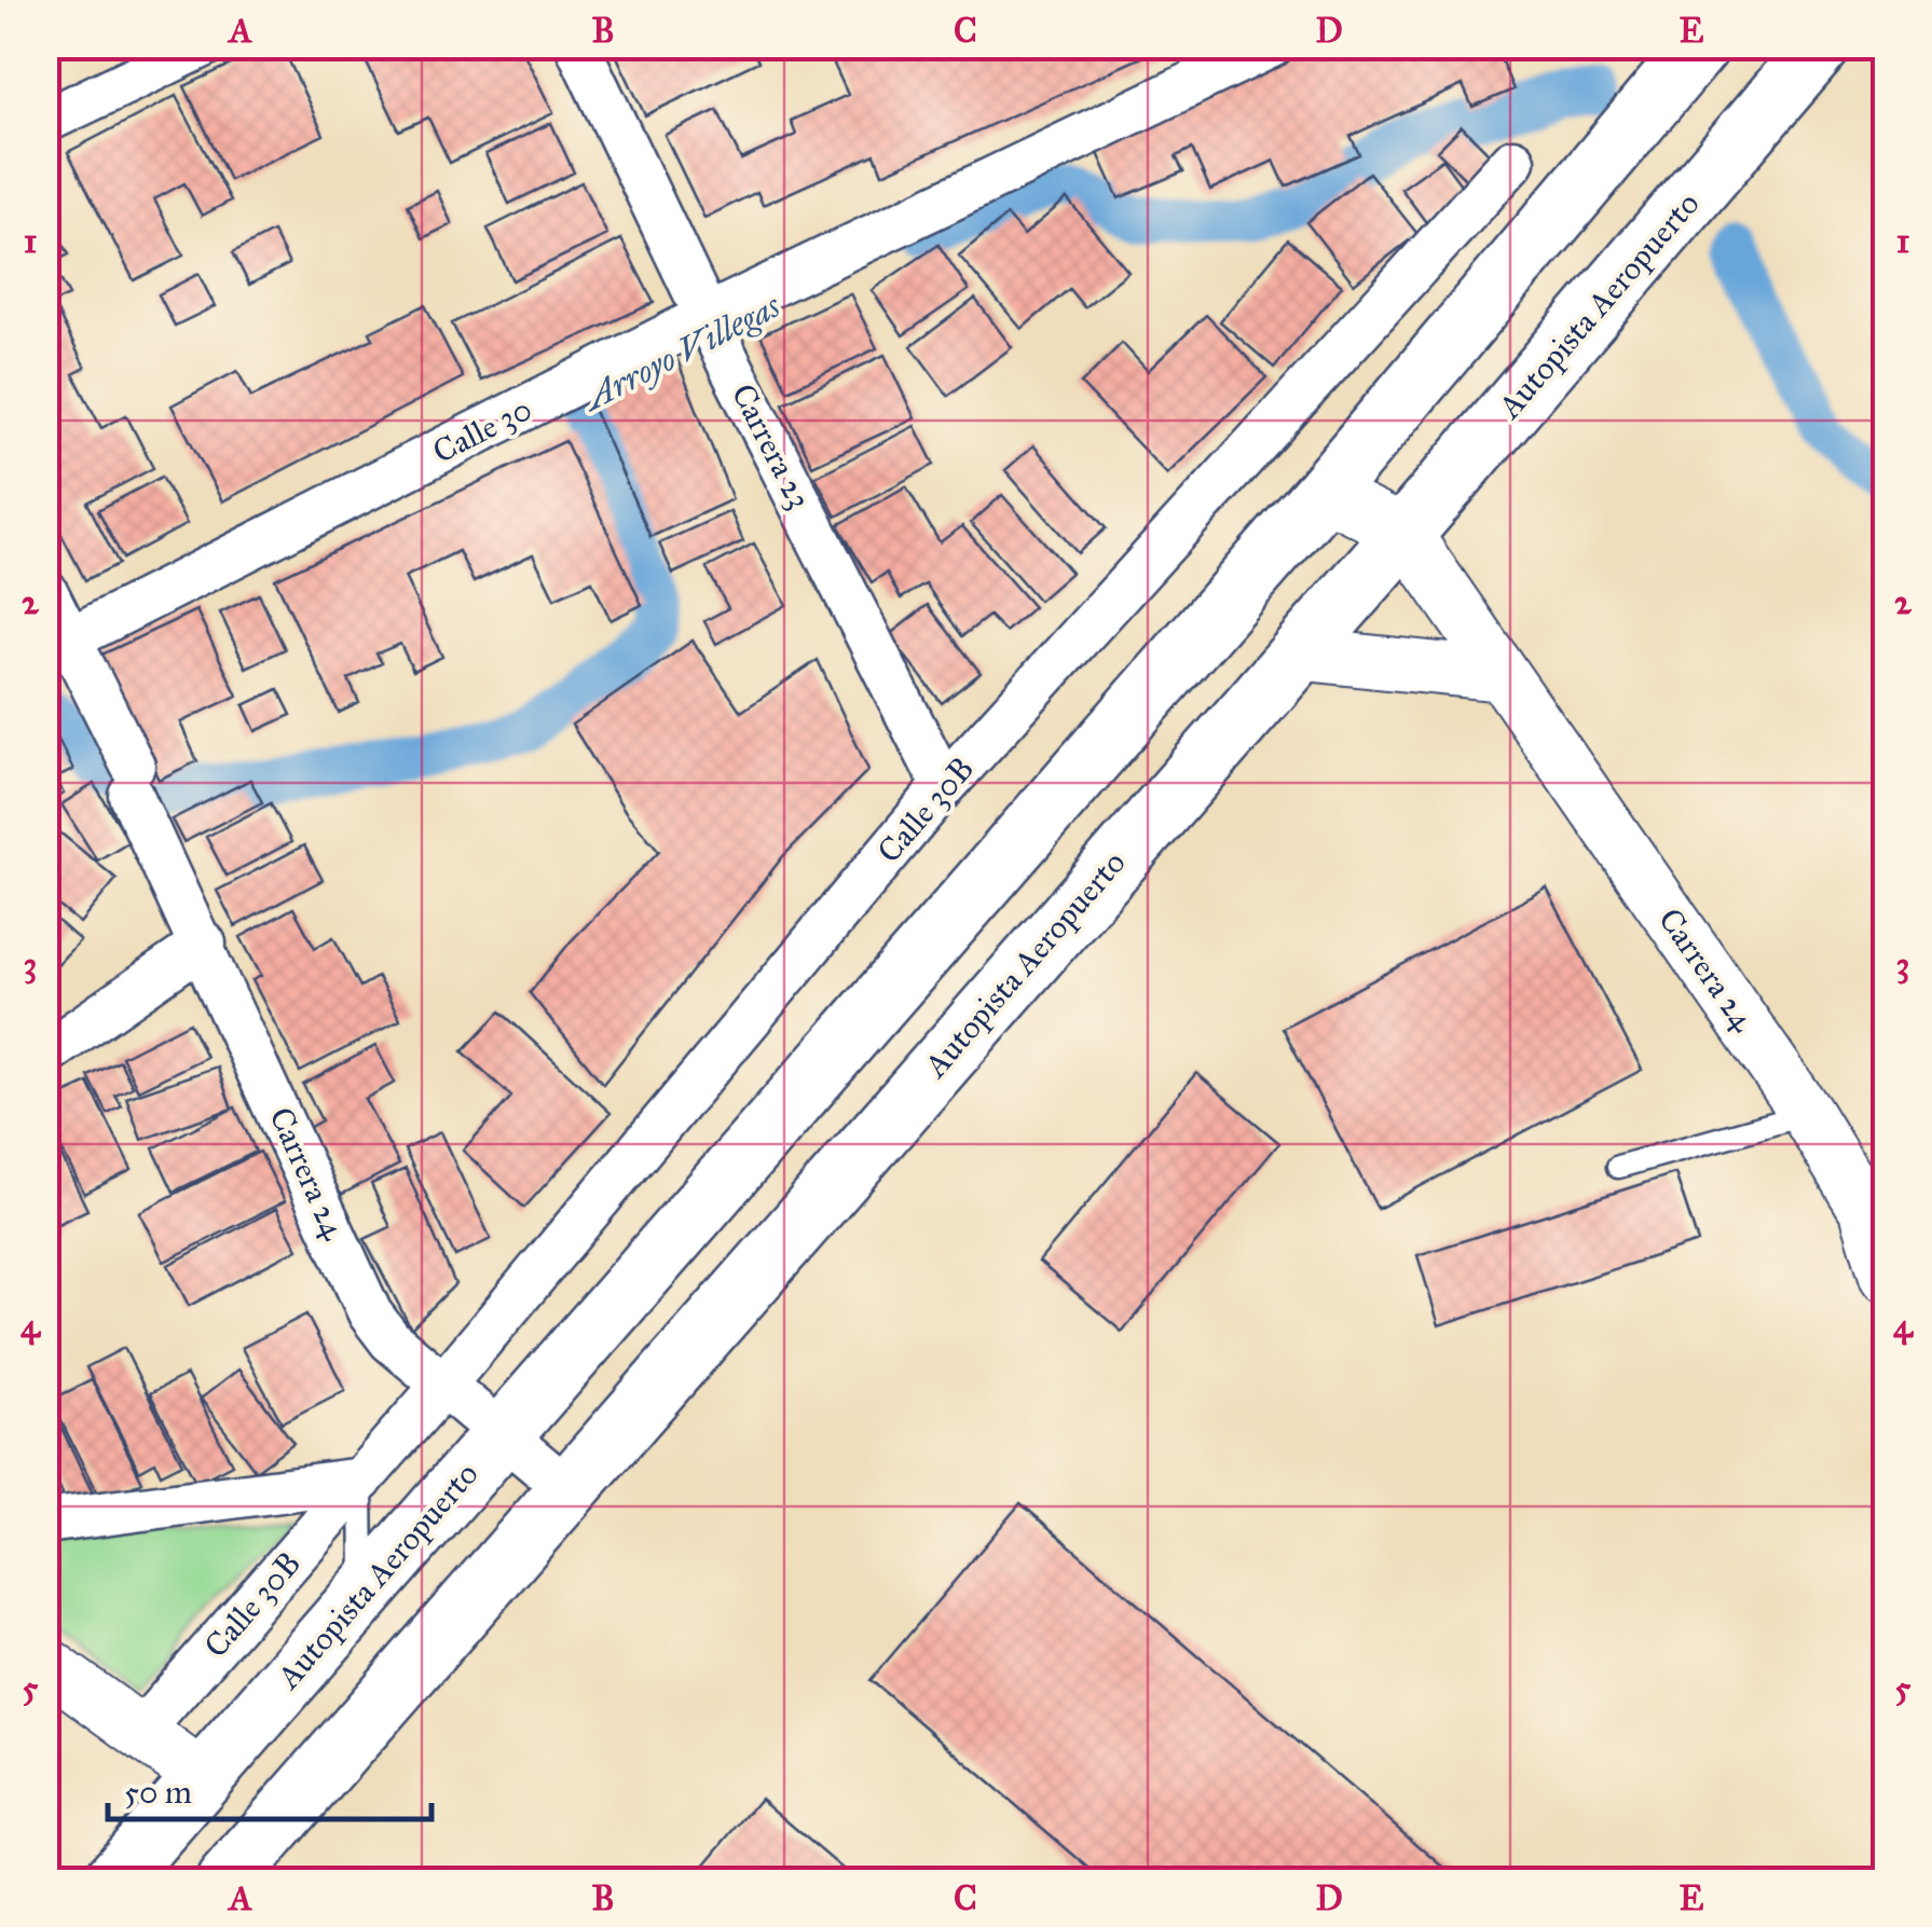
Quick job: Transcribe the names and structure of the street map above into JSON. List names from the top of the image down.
{
  "streets": {
    "highway": ["Autopista Aeropuerto"],
    "street": [
      "Calle 30",
      "Carrera 23",
      "Calle 30B",
      "Carrera 24"
    ]
  },
  "crossings": [
    ["Autopista Aeropuerto", "Carrera 24"],
    ["Calle 30", "Carrera 23"],
    ["Calle 30", "Carrera 24"],
    ["Carrera 23", "Calle 30B"],
    ["Calle 30B", "Carrera 24"]
  ],
  "water": ["Arroyo Villegas"],
  "scale_bar": "50 m",
  "grid": {
    "columns": [
      "A",
      "B",
      "C",
      "D",
      "E"
    ],
    "rows": [
      "1",
      "2",
      "3",
      "4",
      "5"
    ]
  }
}
